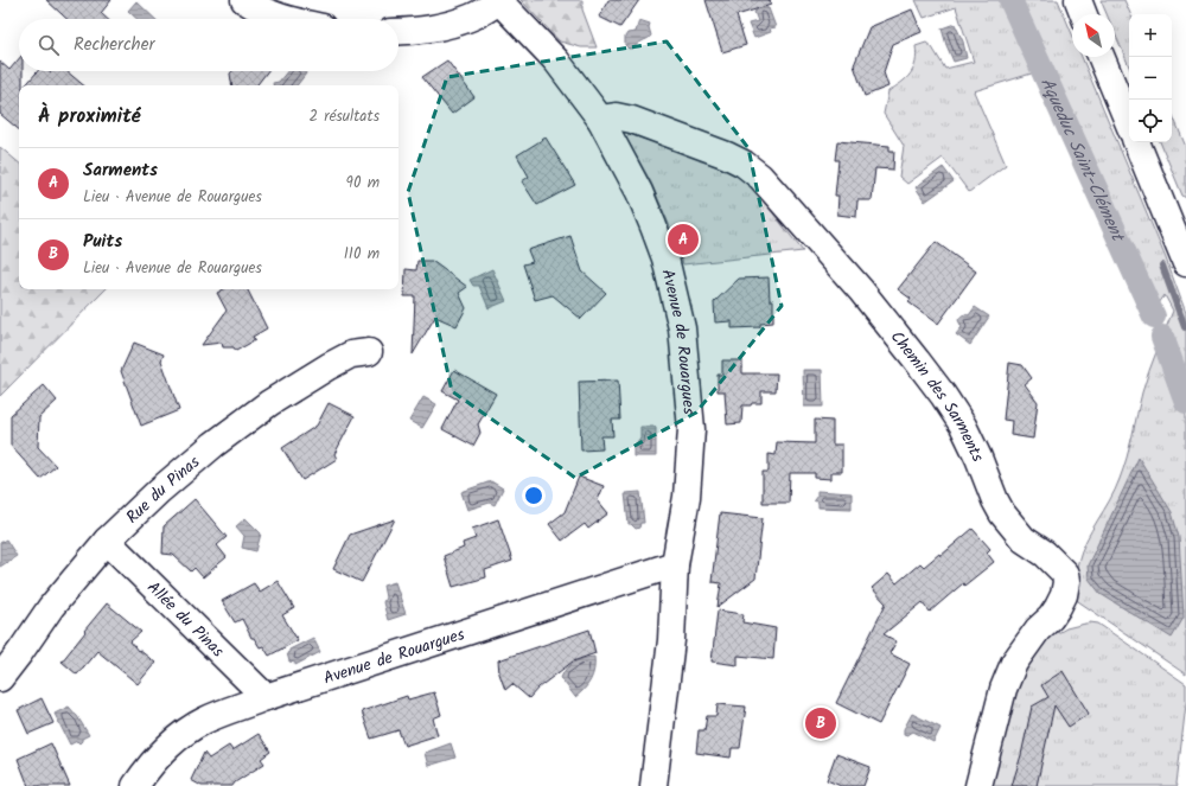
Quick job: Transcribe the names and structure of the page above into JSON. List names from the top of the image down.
{
  "streets": {
    "street": [
      "Avenue de Rouargues",
      "Chemin des Sarments",
      "Rue du Pinas",
      "Allée du Pinas"
    ]
  },
  "crossings": [
    ["Avenue de Rouargues", "Chemin des Sarments"],
    ["Avenue de Rouargues", "Allée du Pinas"],
    ["Rue du Pinas", "Allée du Pinas"]
  ],
  "water": ["Aqueduc Saint-Clément"],
  "north": "top left",
  "page": {
    "map_buttons": ["+", "−"],
    "search": "Rechercher",
    "heading": ["À proximité", "2 résultats"],
    "list": [
      {
        "mark": "A",
        "name": "Sarments",
        "note": "Lieu · Avenue de Rouargues",
        "value": "90 m"
      },
      {
        "mark": "B",
        "name": "Puits",
        "note": "Lieu · Avenue de Rouargues",
        "value": "110 m"
      }
    ],
    "pins": ["A", "B"]
  }
}
